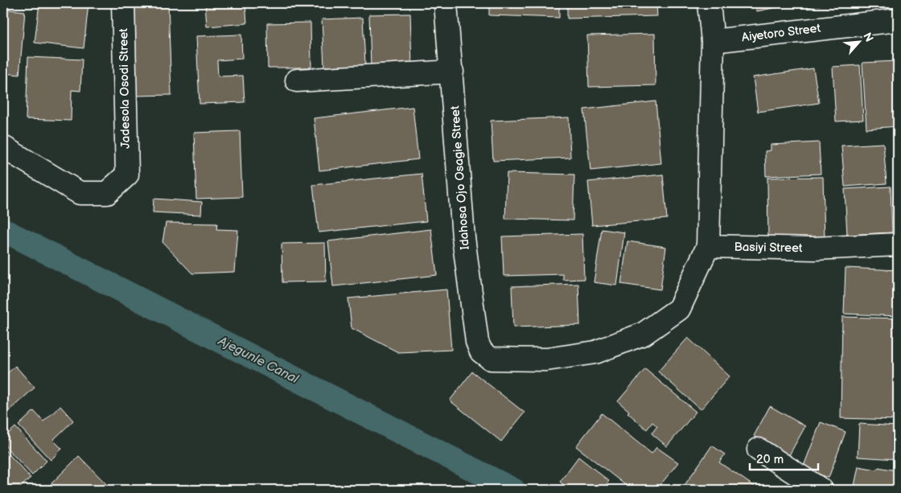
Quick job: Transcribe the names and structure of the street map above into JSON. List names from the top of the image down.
{
  "streets": {
    "street": [
      "Aiyetoro Street",
      "Jadesola Osodi Street",
      "Idahosa Ojo Osagie Street",
      "Basiyi Street"
    ]
  },
  "crossings": [
    ["Idahosa Ojo Osagie Street", "Basiyi Street"]
  ],
  "water": ["Ajegunle Canal"],
  "scale_bar": "20 m",
  "north": "top right"
}
